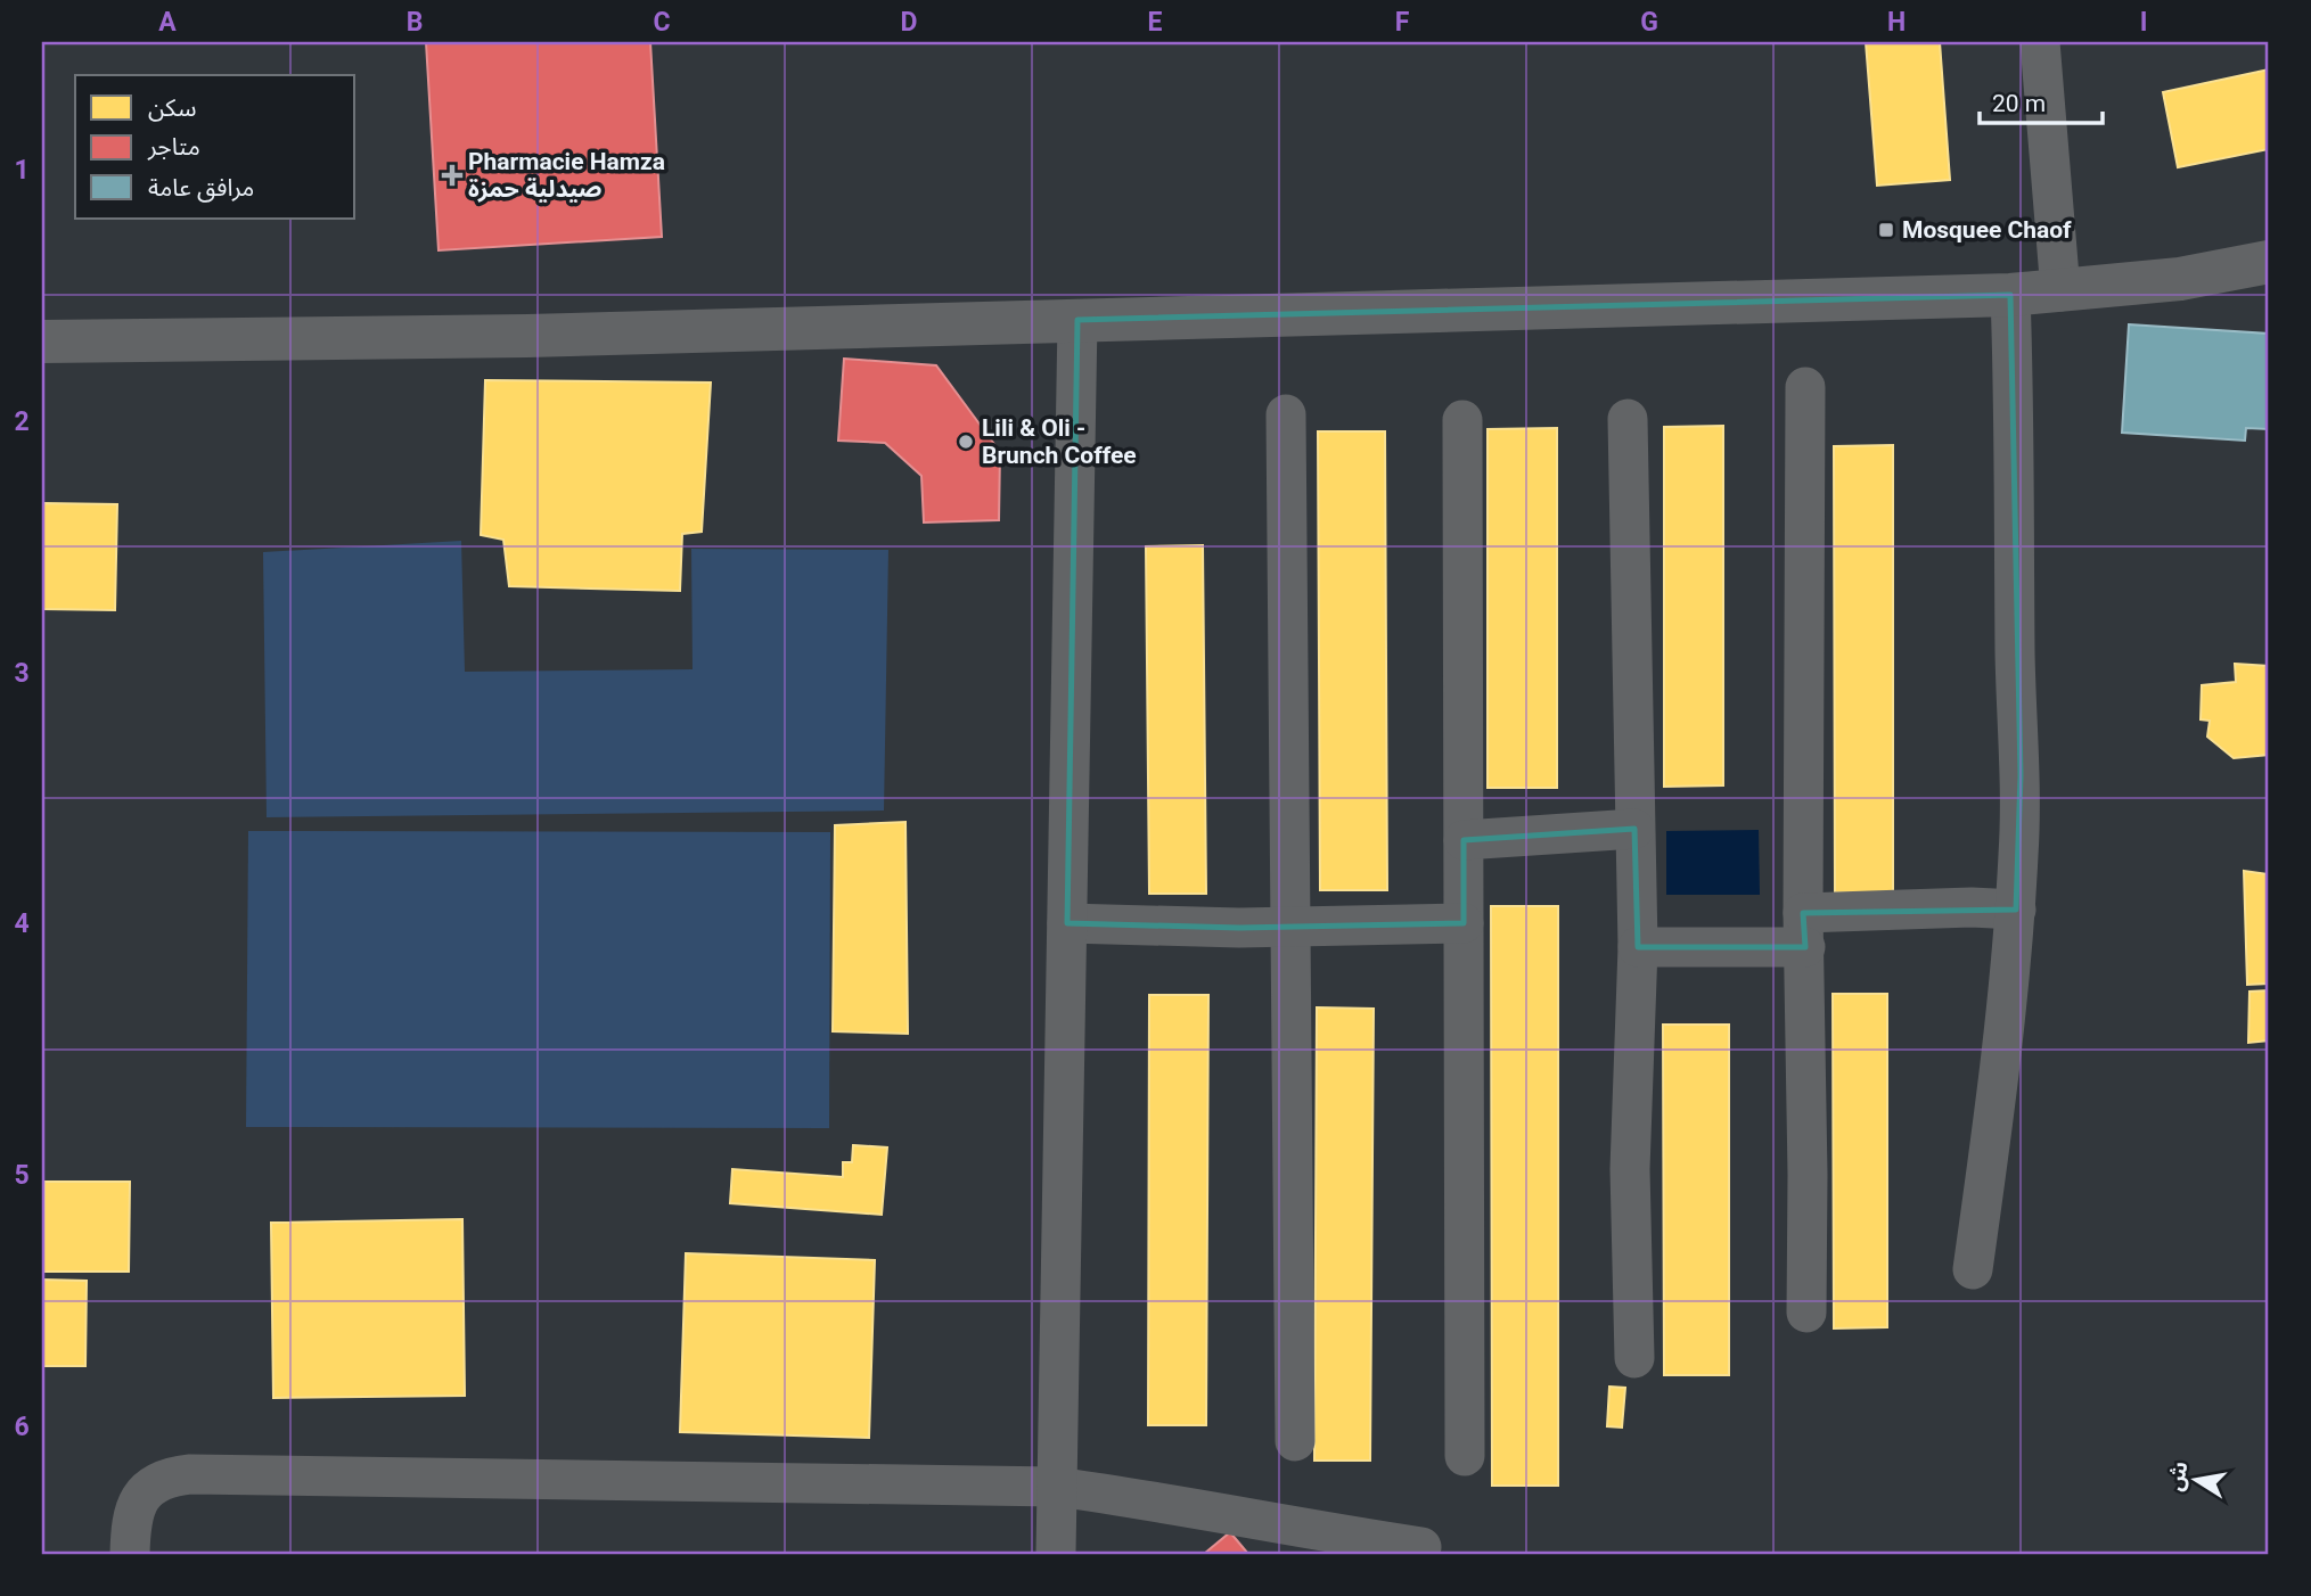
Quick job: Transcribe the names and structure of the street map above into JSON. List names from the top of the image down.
{
  "places": {
    "health": ["Pharmacie Hamza صيدلية حمزة"],
    "transit": ["Mosquee Chaof"],
    "other": ["Lili & Oli - Brunch Coffee"]
  },
  "legend": ["سكن", "متاجر", "مرافق عامة"],
  "scale_bar": "20 m",
  "north": "left",
  "grid": {
    "columns": [
      "A",
      "B",
      "C",
      "D",
      "E",
      "F",
      "G",
      "H",
      "I"
    ],
    "rows": [
      "1",
      "2",
      "3",
      "4",
      "5",
      "6"
    ]
  }
}
